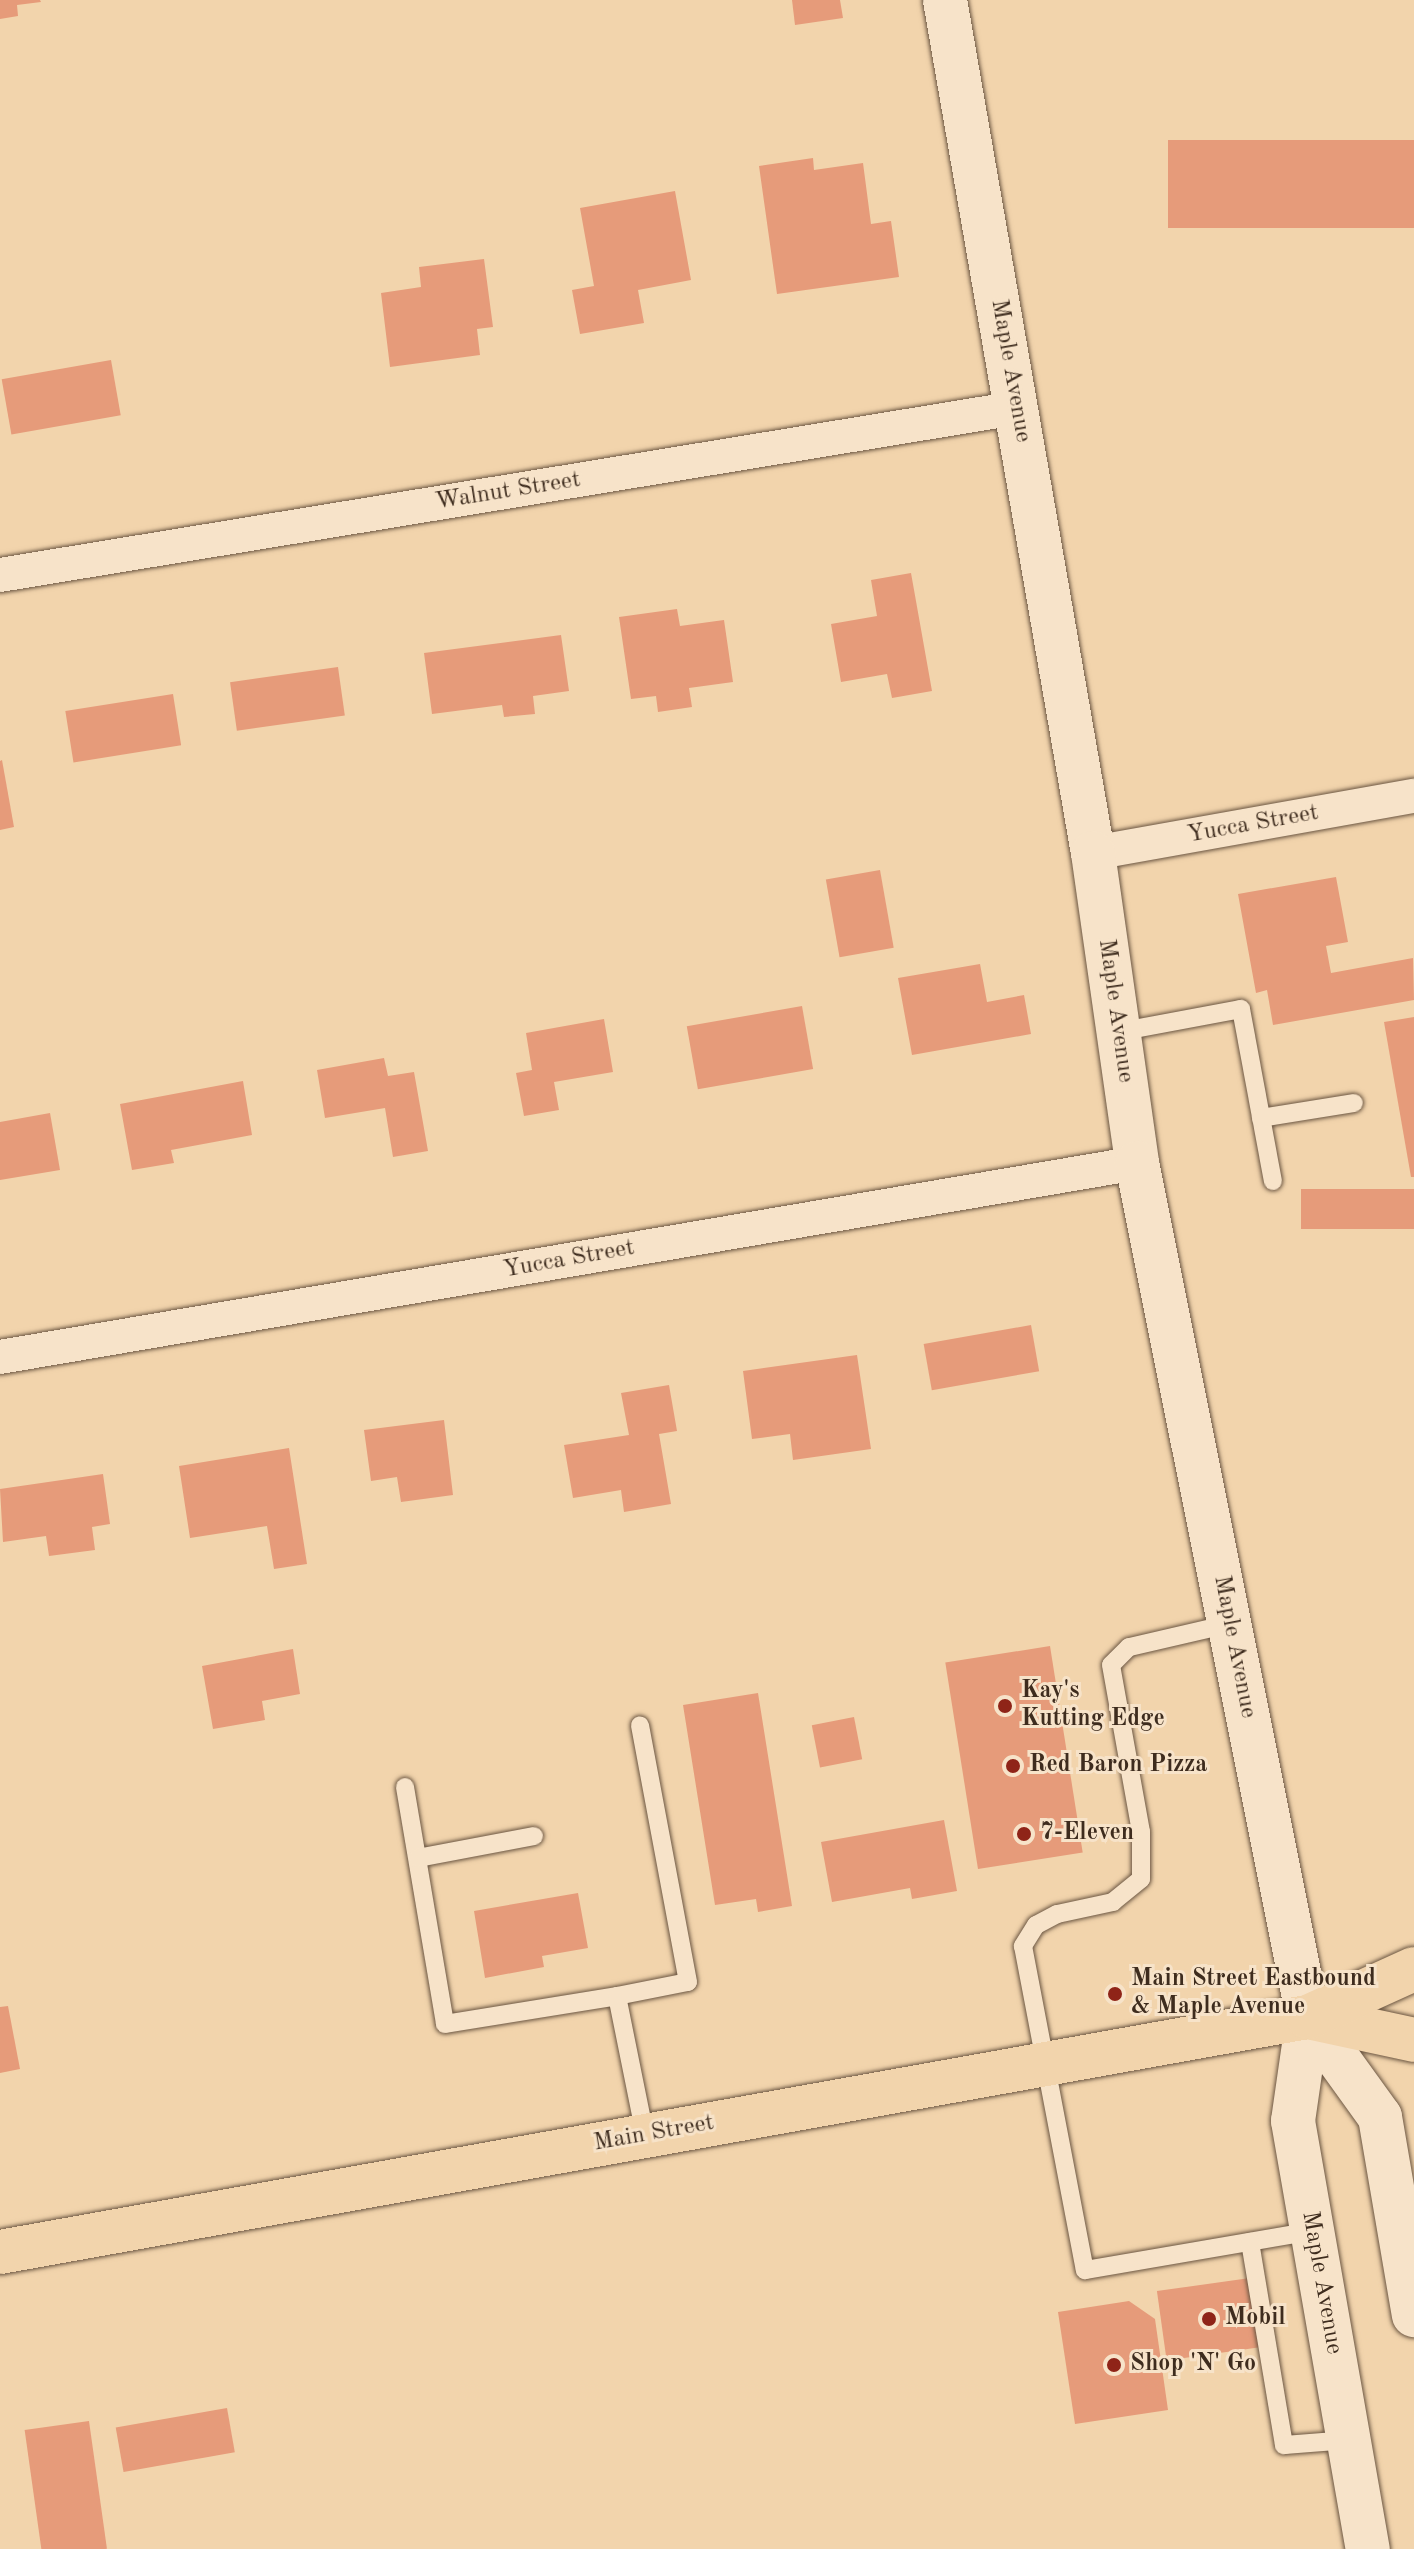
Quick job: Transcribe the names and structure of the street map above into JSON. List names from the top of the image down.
{
  "streets": {
    "main road": ["Main Street"],
    "street": ["Maple Avenue", "Walnut Street", "Yucca Street"]
  },
  "crossings": [
    ["Maple Avenue", "Walnut Street"],
    ["Maple Avenue", "Yucca Street"],
    ["Maple Avenue", "Main Street"]
  ],
  "places": [
    "Kay's Kutting Edge",
    "Red Baron Pizza",
    "7-Eleven",
    "Main Street Eastbound & Maple Avenue",
    "Mobil",
    "Shop 'N' Go"
  ]
}
